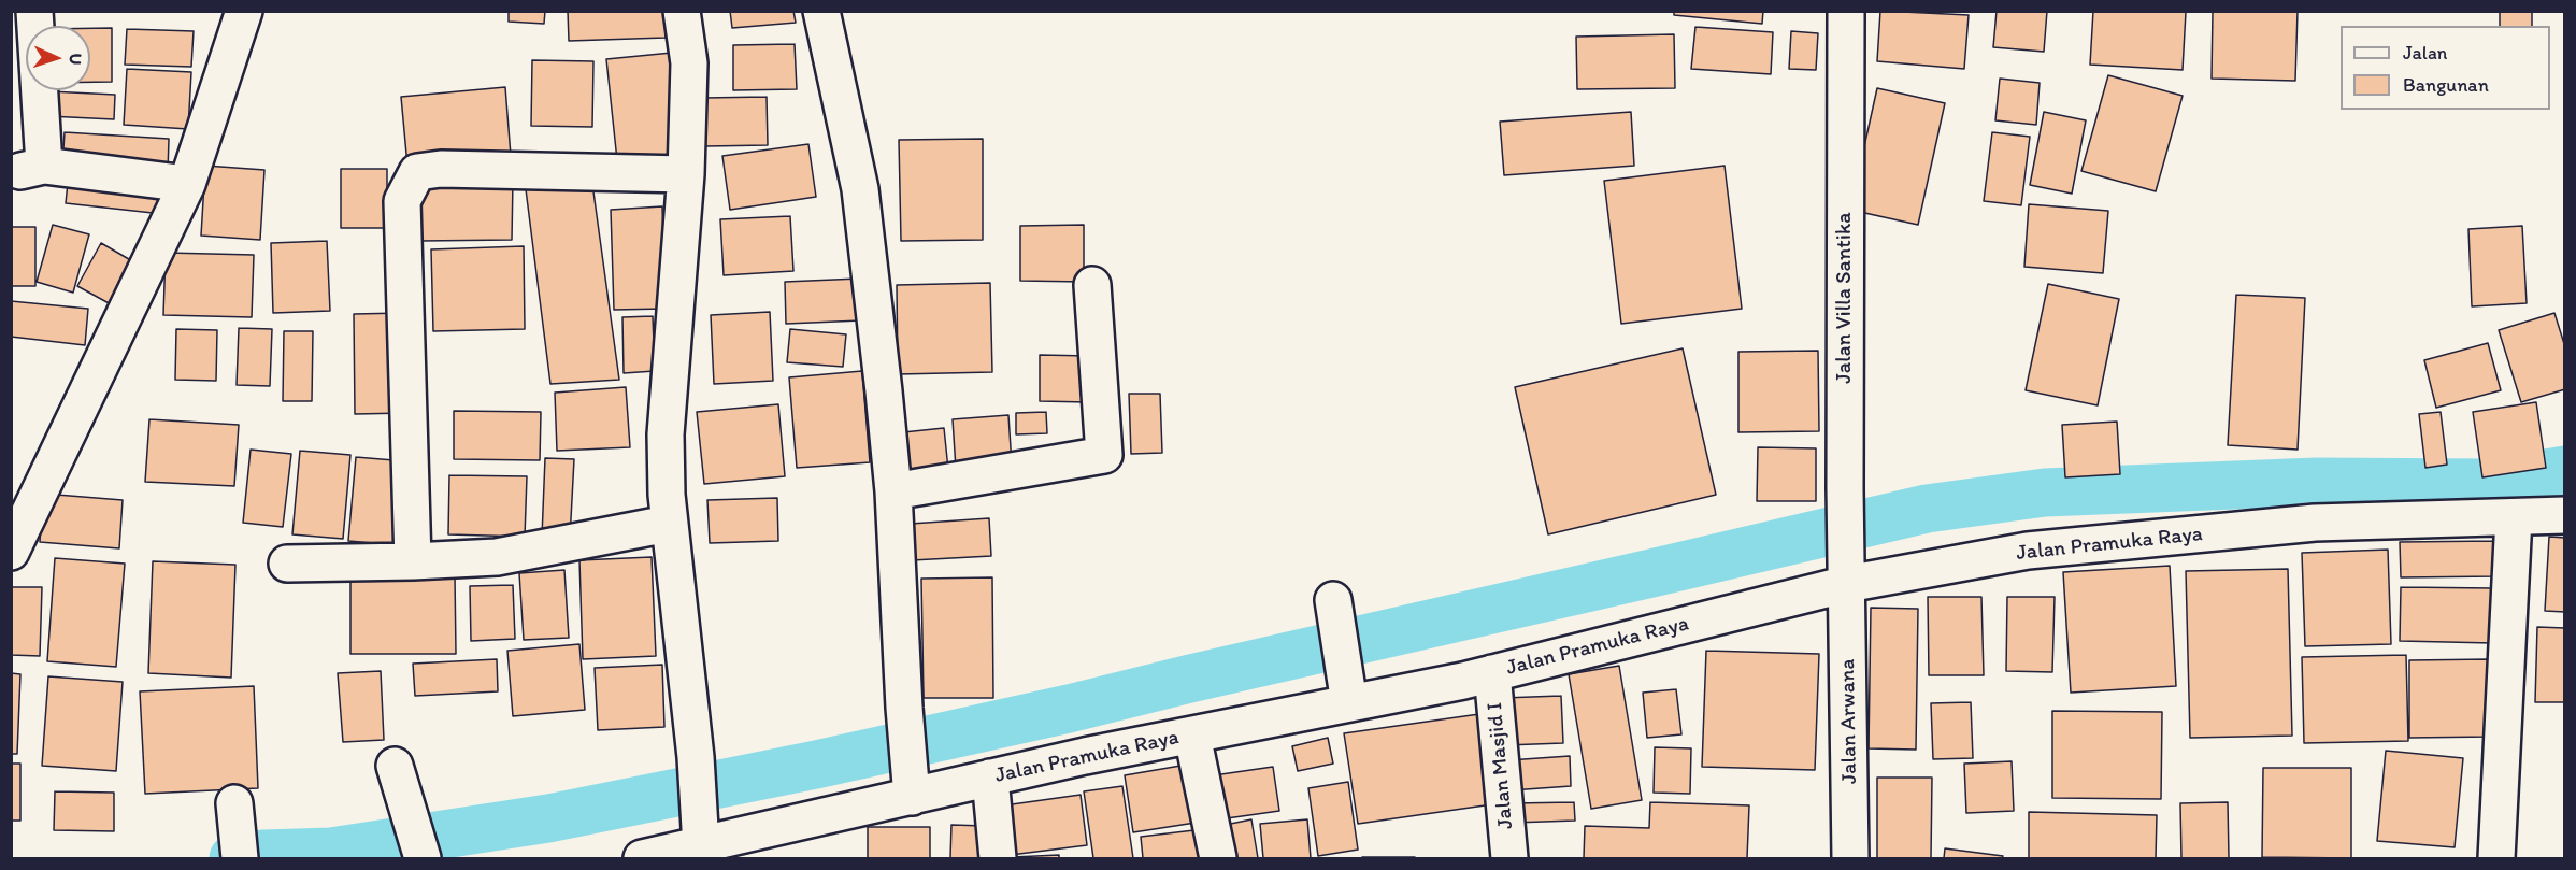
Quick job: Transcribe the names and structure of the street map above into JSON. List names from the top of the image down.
{
  "streets": {
    "street": [
      "Jalan Villa Santika",
      "Jalan Pramuka Raya",
      "Jalan Arwana",
      "Jalan Masjid I"
    ]
  },
  "crossings": [
    ["Jalan Villa Santika", "Jalan Pramuka Raya"],
    ["Jalan Villa Santika", "Jalan Arwana"],
    ["Jalan Pramuka Raya", "Jalan Arwana"],
    ["Jalan Pramuka Raya", "Jalan Masjid I"]
  ],
  "legend": ["Jalan", "Bangunan"],
  "north": "right"
}
